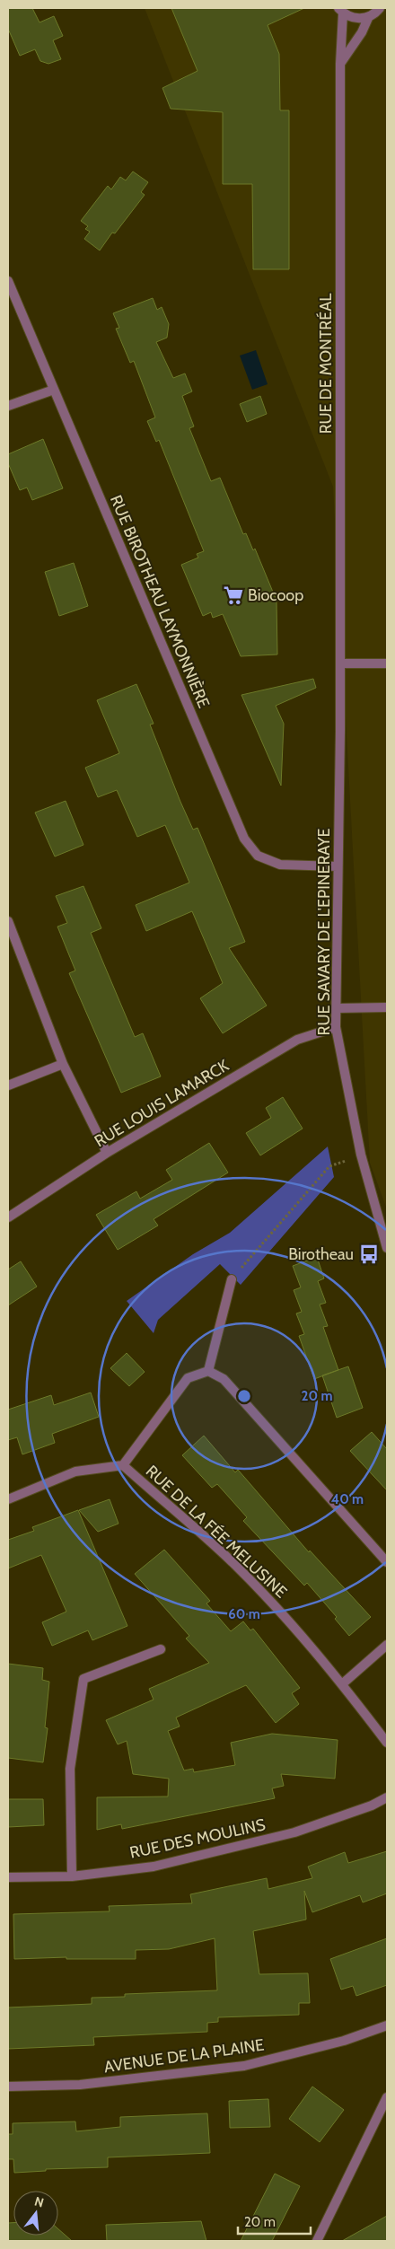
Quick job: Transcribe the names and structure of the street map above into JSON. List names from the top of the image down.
{
  "streets": {
    "street": [
      "RUE DE MONTRÉAL",
      "RUE BIROTHEAU LAYMONNIÈRE",
      "RUE SAVARY DE L'EPINERAYE",
      "RUE LOUIS LAMARCK",
      "RUE DE LA FÉE MELUSINE",
      "RUE DES MOULINS",
      "AVENUE DE LA PLAINE"
    ]
  },
  "crossings": [
    ["RUE DE MONTRÉAL", "RUE SAVARY DE L'EPINERAYE"],
    ["RUE BIROTHEAU LAYMONNIÈRE", "RUE SAVARY DE L'EPINERAYE"],
    ["RUE SAVARY DE L'EPINERAYE", "RUE LOUIS LAMARCK"]
  ],
  "places": {
    "supermarket": ["Biocoop"],
    "bus stop": ["Birotheau"]
  },
  "scale_bar": "20 m",
  "north": "top",
  "rings": ["20 m", "40 m", "60 m"]
}
